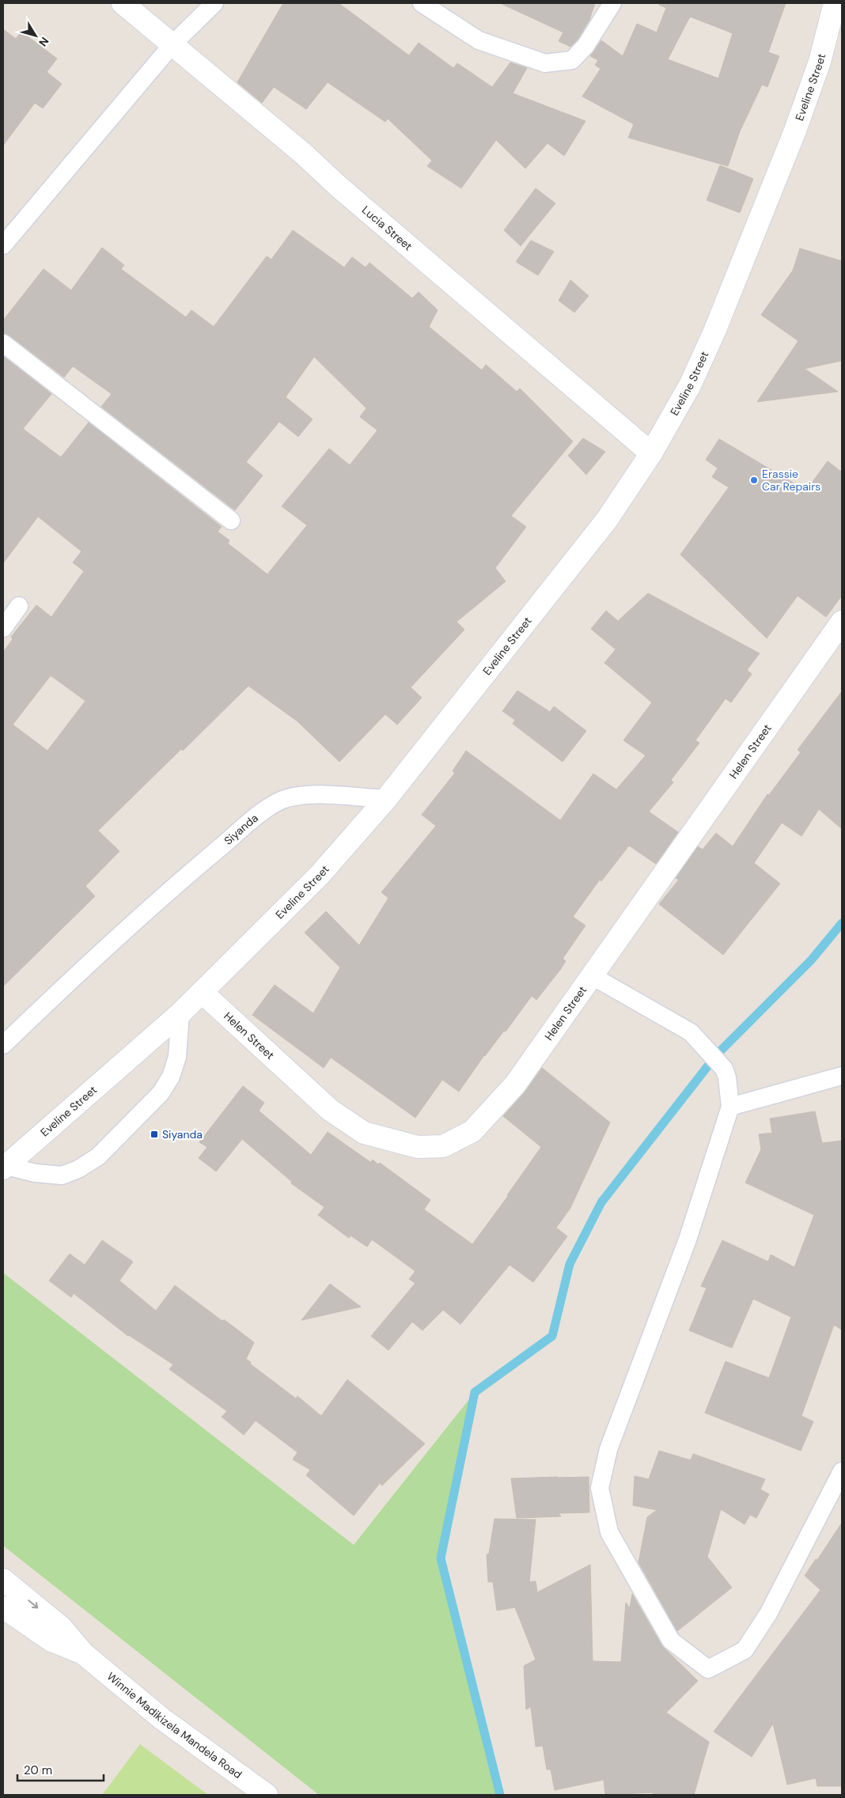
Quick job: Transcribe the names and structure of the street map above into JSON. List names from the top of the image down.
{
  "streets": {
    "street": [
      "Eveline Street",
      "Lucia Street",
      "Helen Street",
      "Winnie Madikizela Mandela Road"
    ],
    "lane": ["Siyanda"]
  },
  "crossings": [
    ["Eveline Street", "Lucia Street"],
    ["Eveline Street", "Helen Street"],
    ["Eveline Street", "Siyanda"]
  ],
  "places": {
    "other": ["Erassie Car Repairs"],
    "transit": ["Siyanda"]
  },
  "scale_bar": "20 m",
  "north": "bottom right"
}
